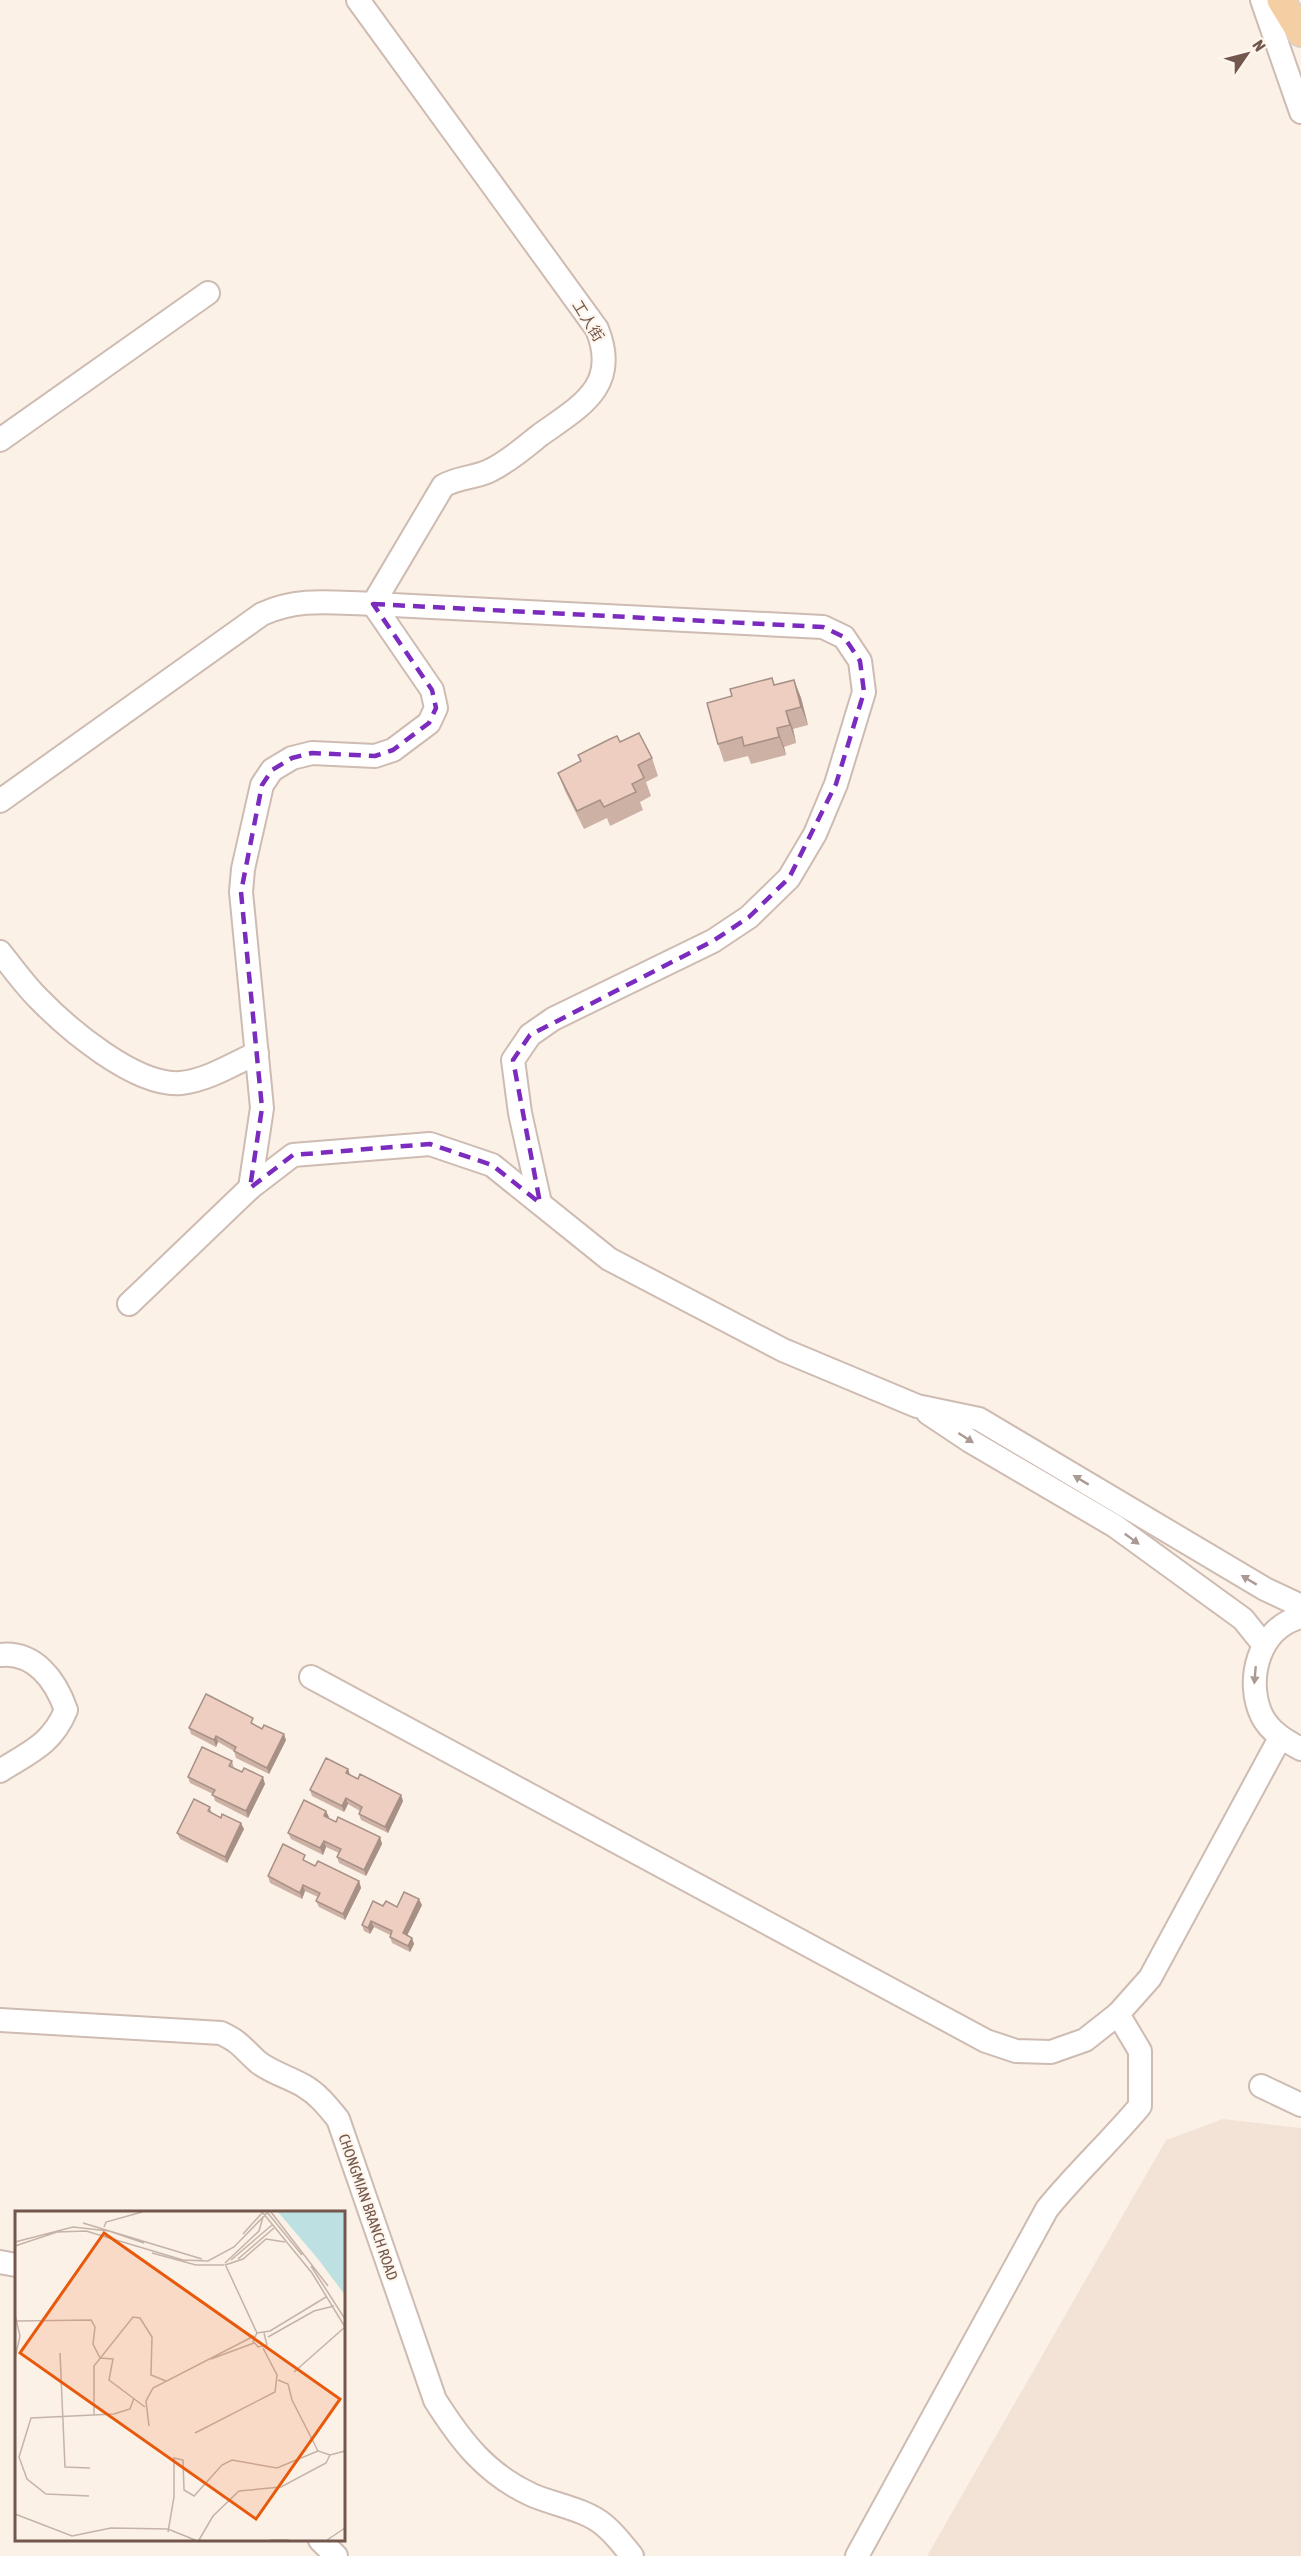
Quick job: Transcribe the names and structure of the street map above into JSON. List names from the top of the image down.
{
  "streets": {
    "street": ["工人街", "CHONGMIAN BRANCH ROAD"]
  },
  "north": "top right"
}
